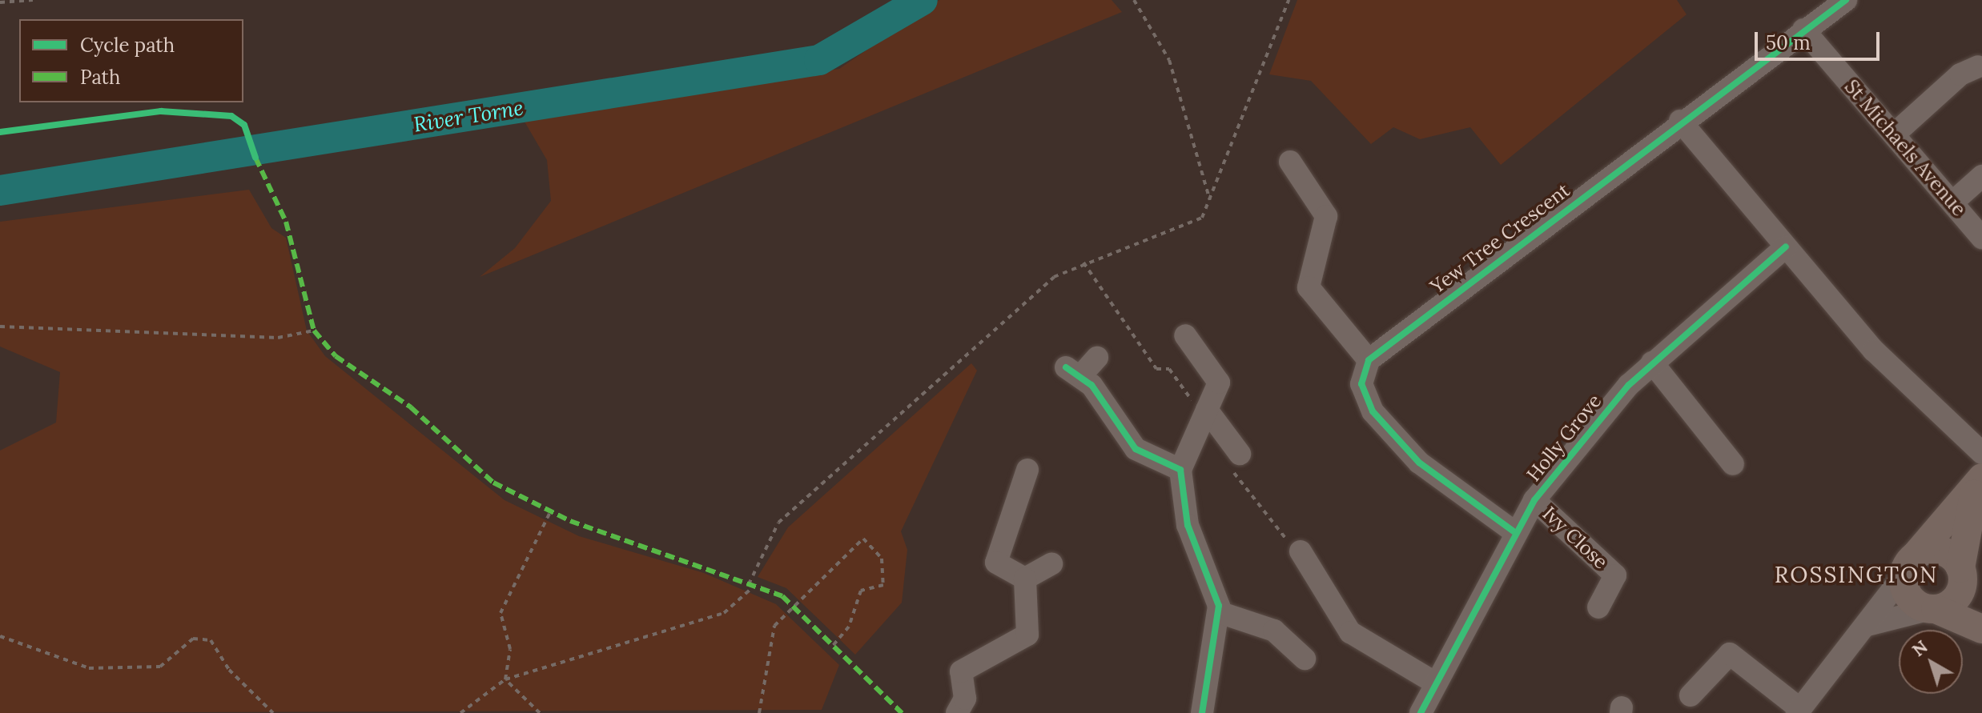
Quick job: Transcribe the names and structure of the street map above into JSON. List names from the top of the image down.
{
  "streets": {
    "street": [
      "St Michaels Avenue",
      "Yew Tree Crescent",
      "Holly Grove",
      "Ivy Close"
    ]
  },
  "crossings": [
    ["St Michaels Avenue", "Yew Tree Crescent"],
    ["Holly Grove", "Ivy Close"]
  ],
  "districts": ["ROSSINGTON"],
  "water": ["River Torne"],
  "legend": ["Cycle path", "Path"],
  "scale_bar": "50 m",
  "north": "top left"
}
